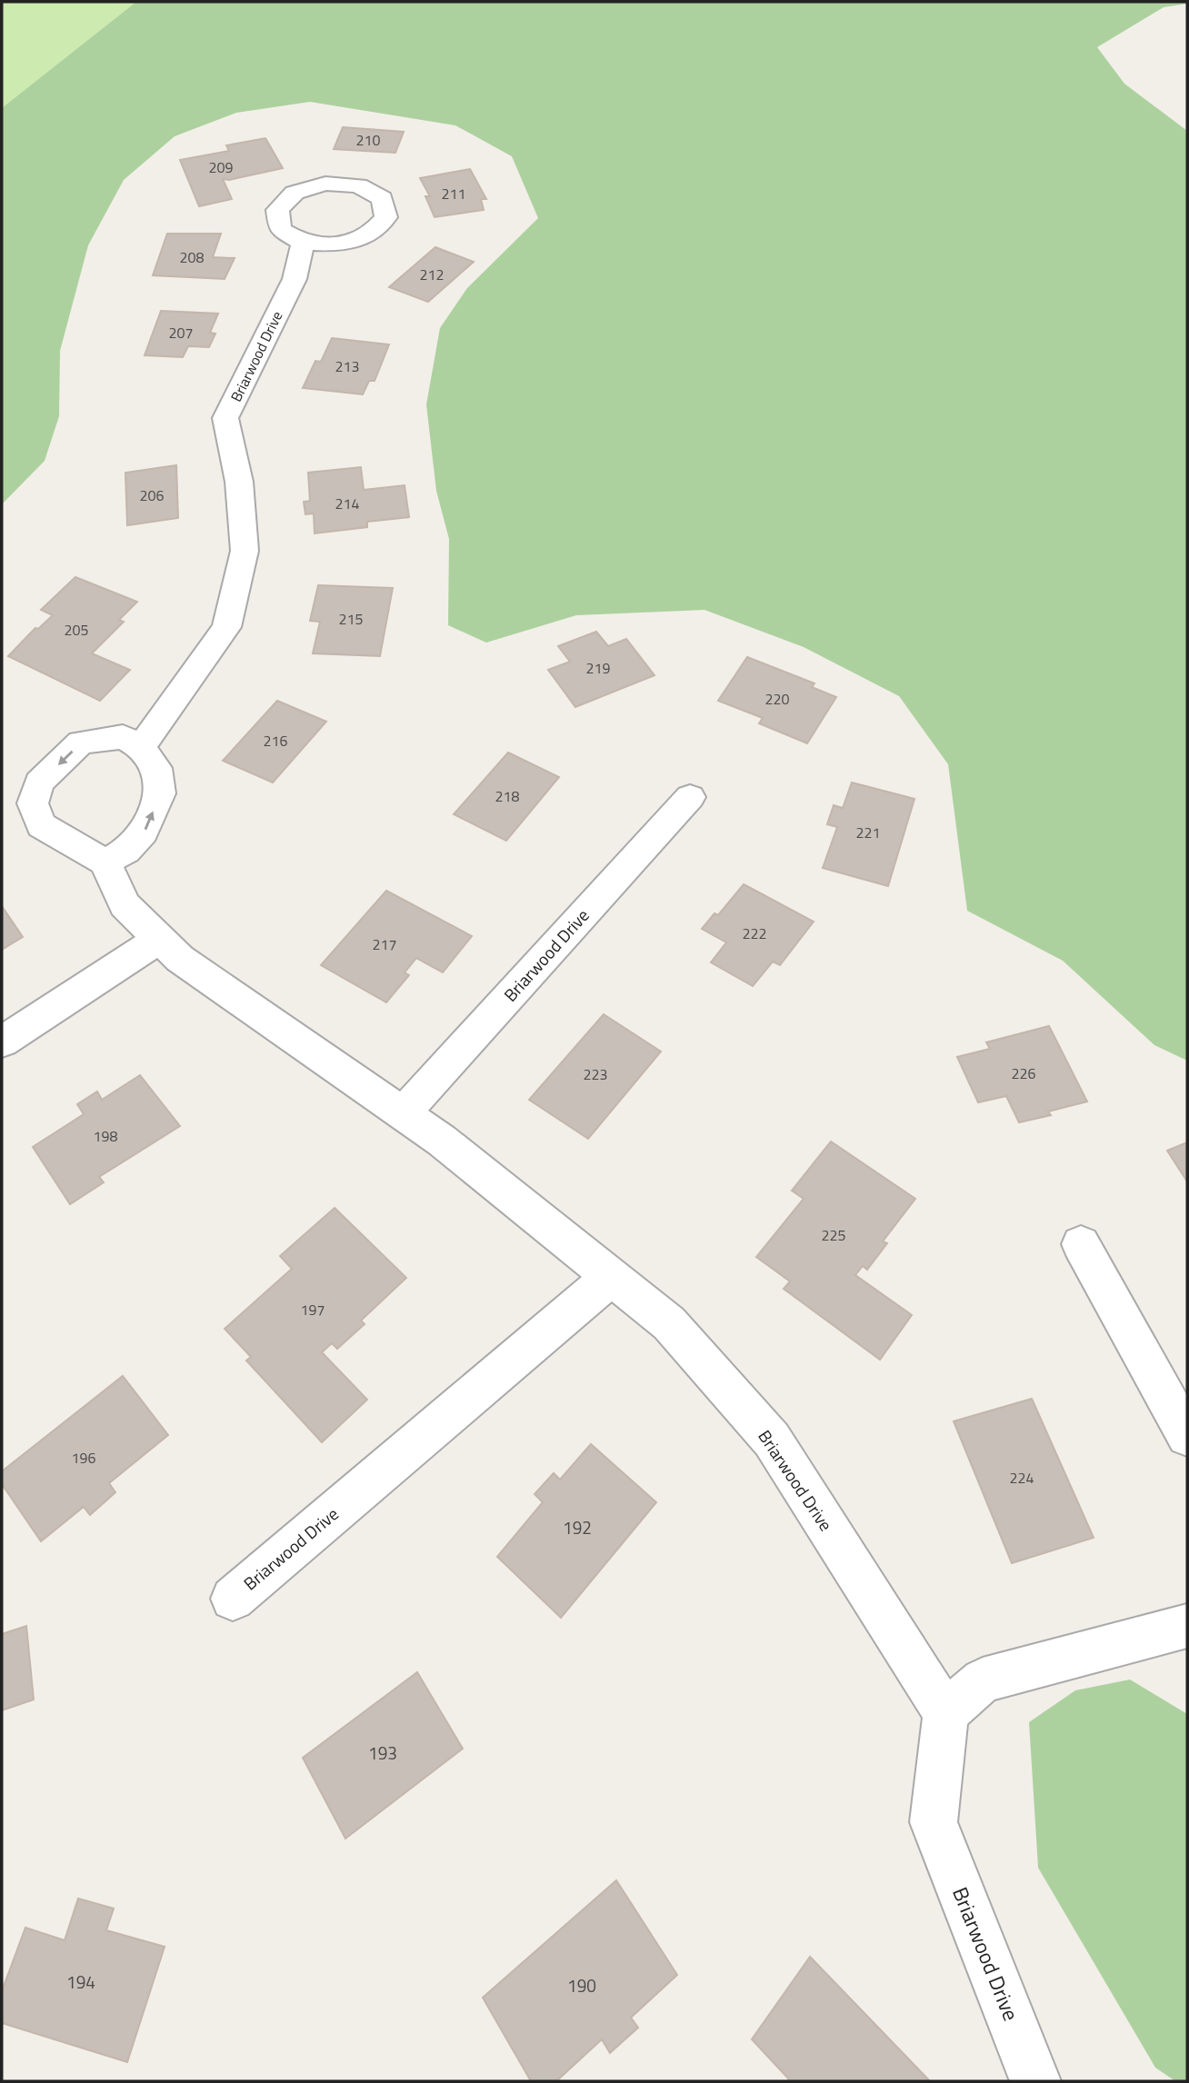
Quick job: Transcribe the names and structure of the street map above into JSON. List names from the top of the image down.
{
  "streets": {
    "street": ["Briarwood Drive"]
  },
  "house_numbers": [
    "210",
    "209",
    "211",
    "208",
    "212",
    "207",
    "213",
    "206",
    "214",
    "215",
    "205",
    "219",
    "220",
    "216",
    "218",
    "221",
    "222",
    "217",
    "226",
    "223",
    "198",
    "225",
    "197",
    "196",
    "224",
    "192",
    "193",
    "194",
    "190"
  ]
}
